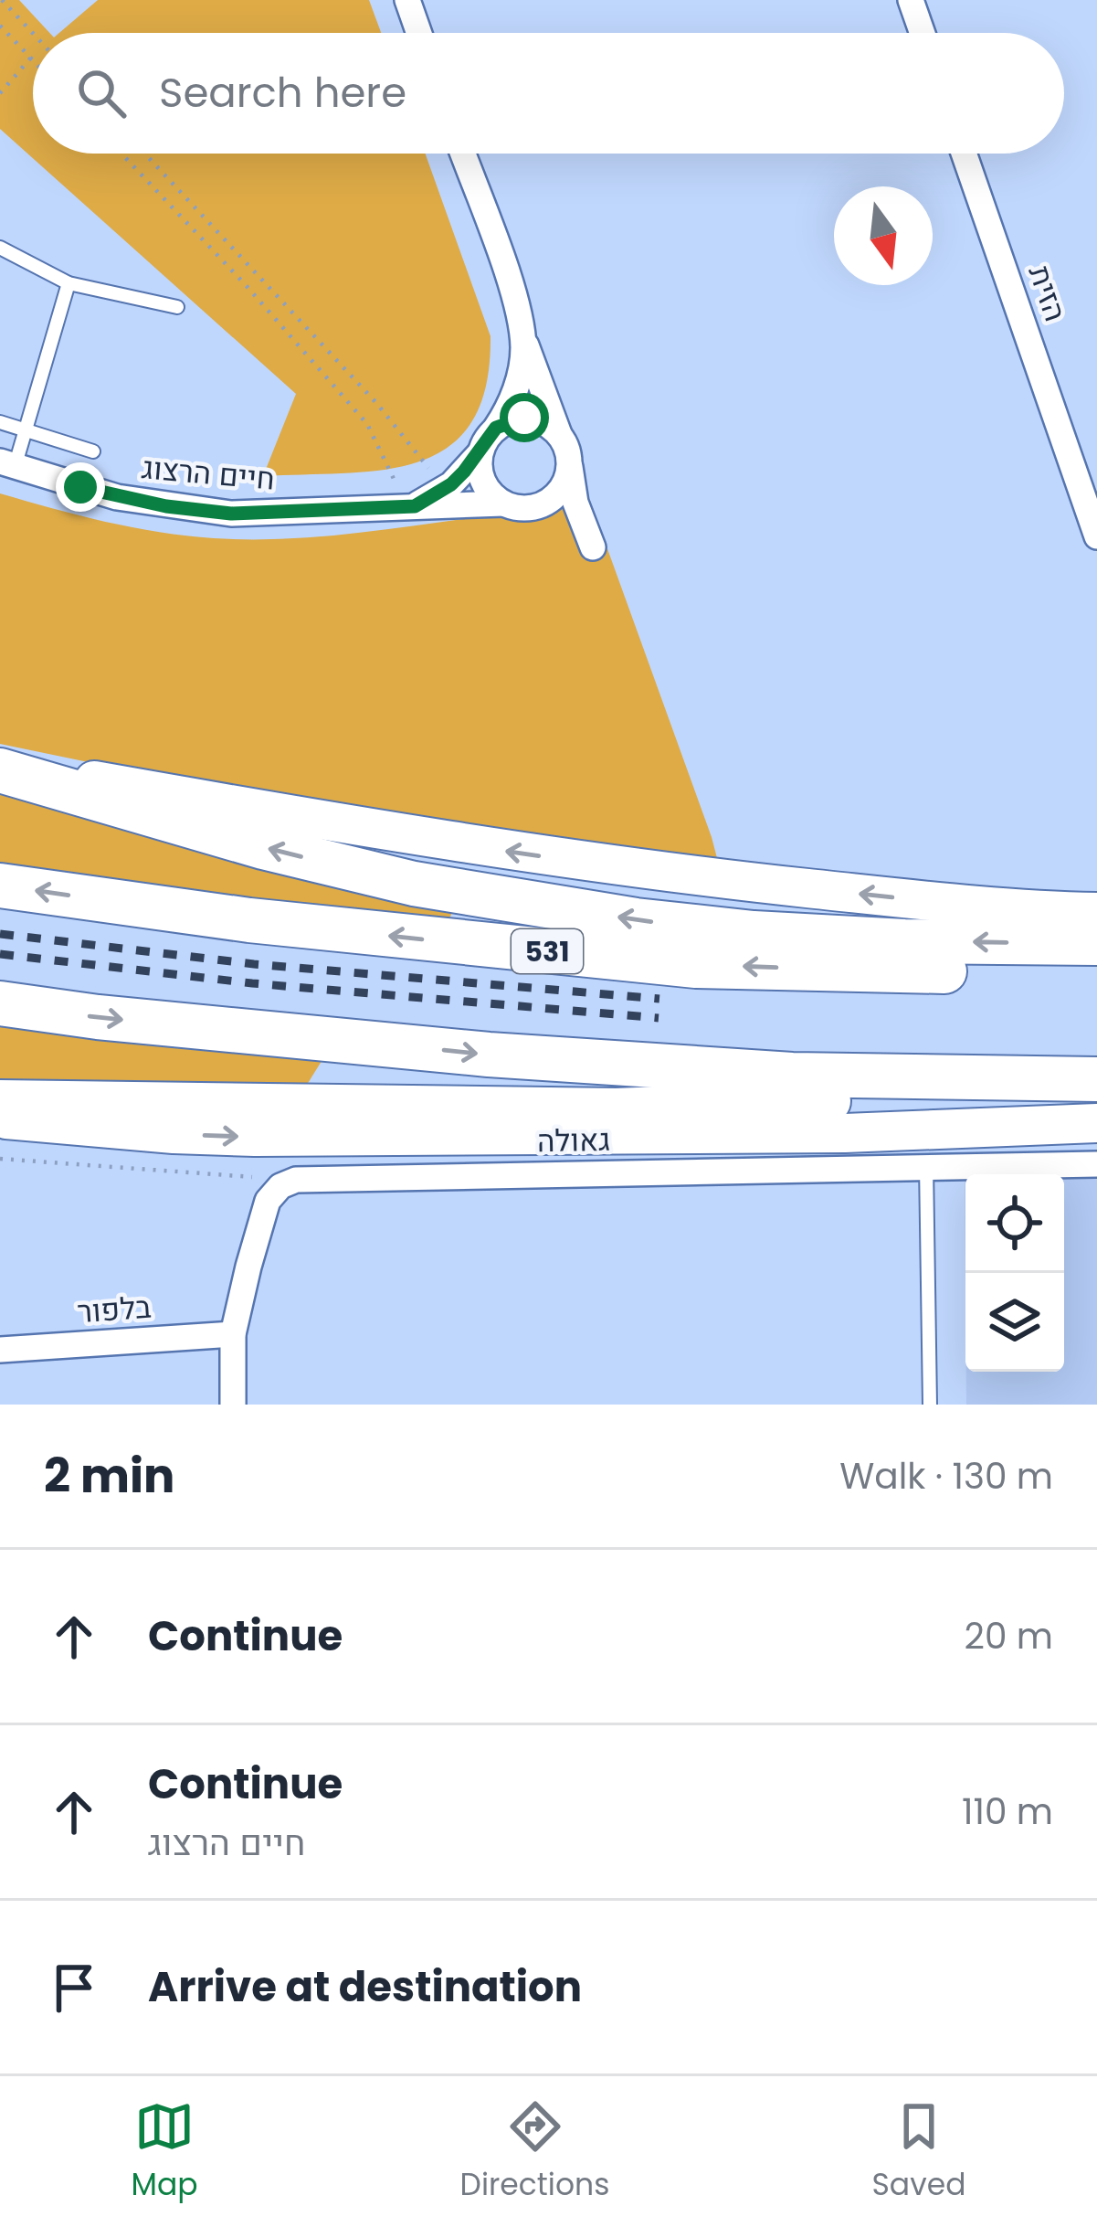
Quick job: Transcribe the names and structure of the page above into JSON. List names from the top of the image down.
{
  "streets": {
    "highway": ["531"],
    "street": [
      "הזית",
      "חיים הרצוג",
      "גאולה",
      "בלפור"
    ]
  },
  "north": "bottom",
  "page": {
    "search": "Search here",
    "heading": ["2 min", "Walk · 130 m"],
    "list": [
      ["Continue", "20 m"],
      ["Continue", "חיים הרצוג", "110 m"],
      "Arrive at destination"
    ],
    "nav": ["Map", "Directions", "Saved"]
  }
}
